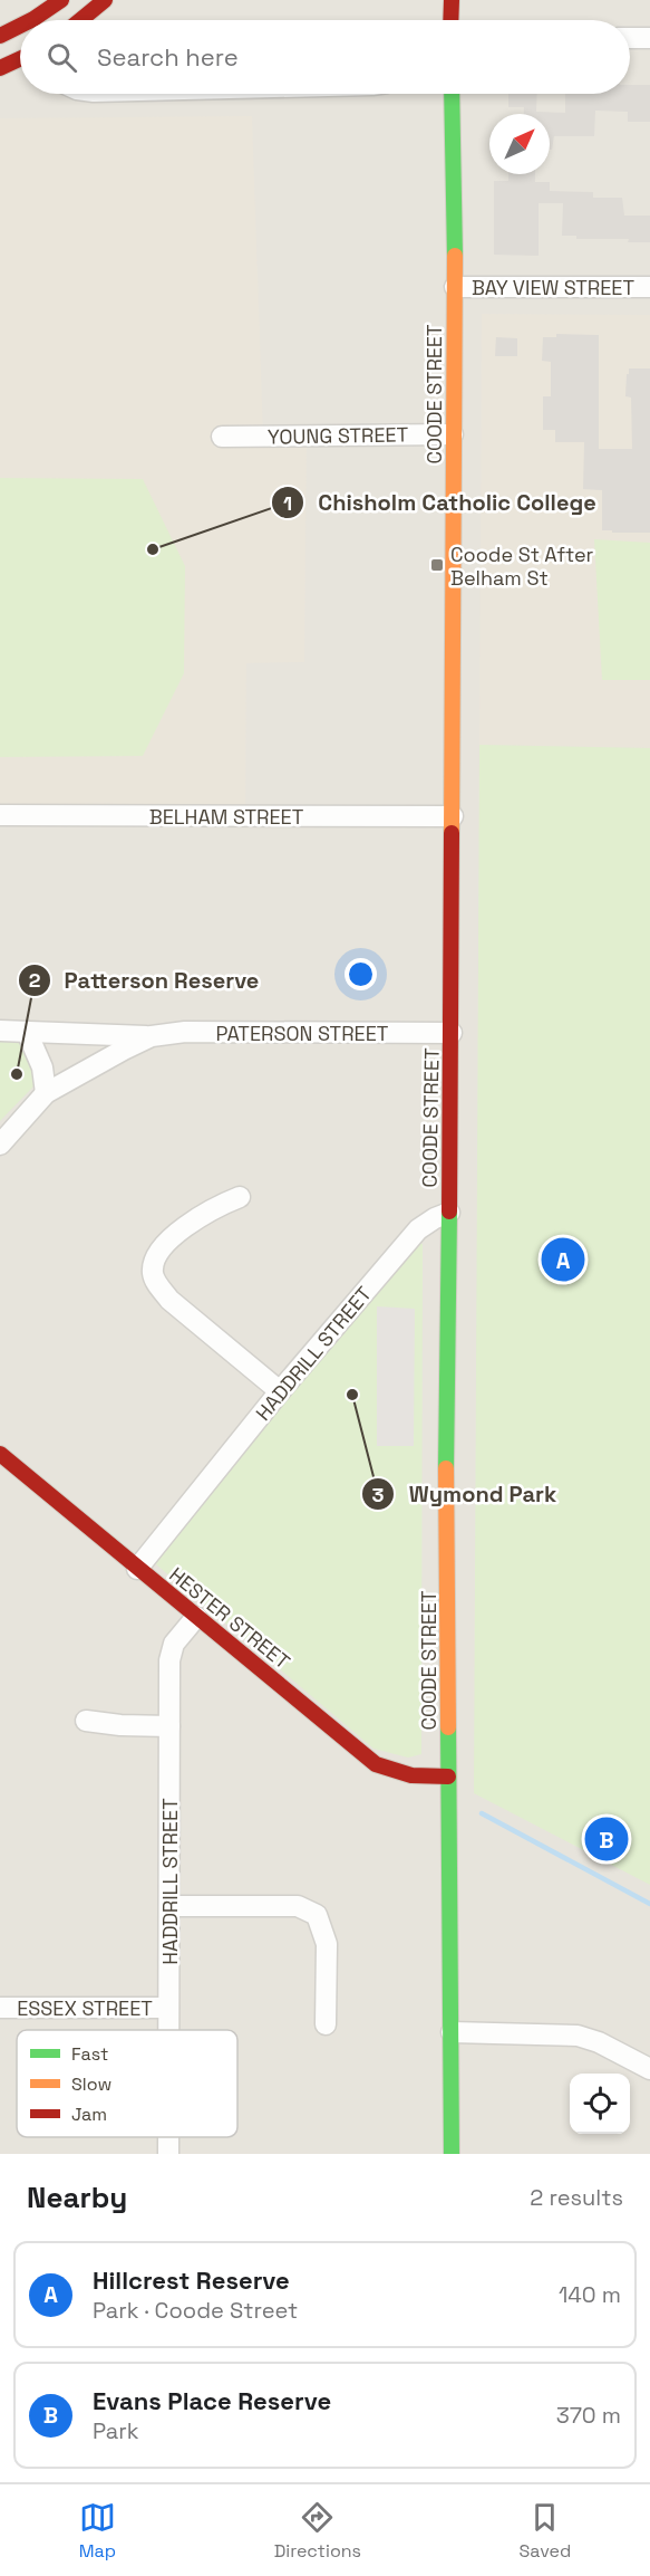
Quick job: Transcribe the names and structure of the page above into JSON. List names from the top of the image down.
{
  "streets": {
    "main road": ["COODE STREET", "HESTER STREET"],
    "street": [
      "BAY VIEW STREET",
      "YOUNG STREET",
      "BELHAM STREET",
      "PATERSON STREET",
      "HADDRILL STREET",
      "ESSEX STREET"
    ]
  },
  "crossings": [
    ["BAY VIEW STREET", "COODE STREET"],
    ["COODE STREET", "YOUNG STREET"],
    ["COODE STREET", "BELHAM STREET"],
    ["COODE STREET", "PATERSON STREET"],
    ["COODE STREET", "HADDRILL STREET"],
    ["COODE STREET", "HESTER STREET"],
    ["HADDRILL STREET", "HESTER STREET"],
    ["HADDRILL STREET", "ESSEX STREET"]
  ],
  "places": {
    "other": ["Chisholm Catholic College", "Patterson Reserve", "Wymond Park"],
    "transit": ["Coode St After Belham St"]
  },
  "legend": ["Fast", "Slow", "Jam"],
  "north": "top right",
  "page": {
    "search": "Search here",
    "pins": ["A", "B"],
    "heading": ["Nearby", "2 results"],
    "list": [
      {
        "mark": "A",
        "name": "Hillcrest Reserve",
        "note": "Park · Coode Street",
        "value": "140 m"
      },
      {
        "mark": "B",
        "name": "Evans Place Reserve",
        "note": "Park",
        "value": "370 m"
      }
    ],
    "nav": ["Map", "Directions", "Saved"]
  }
}
